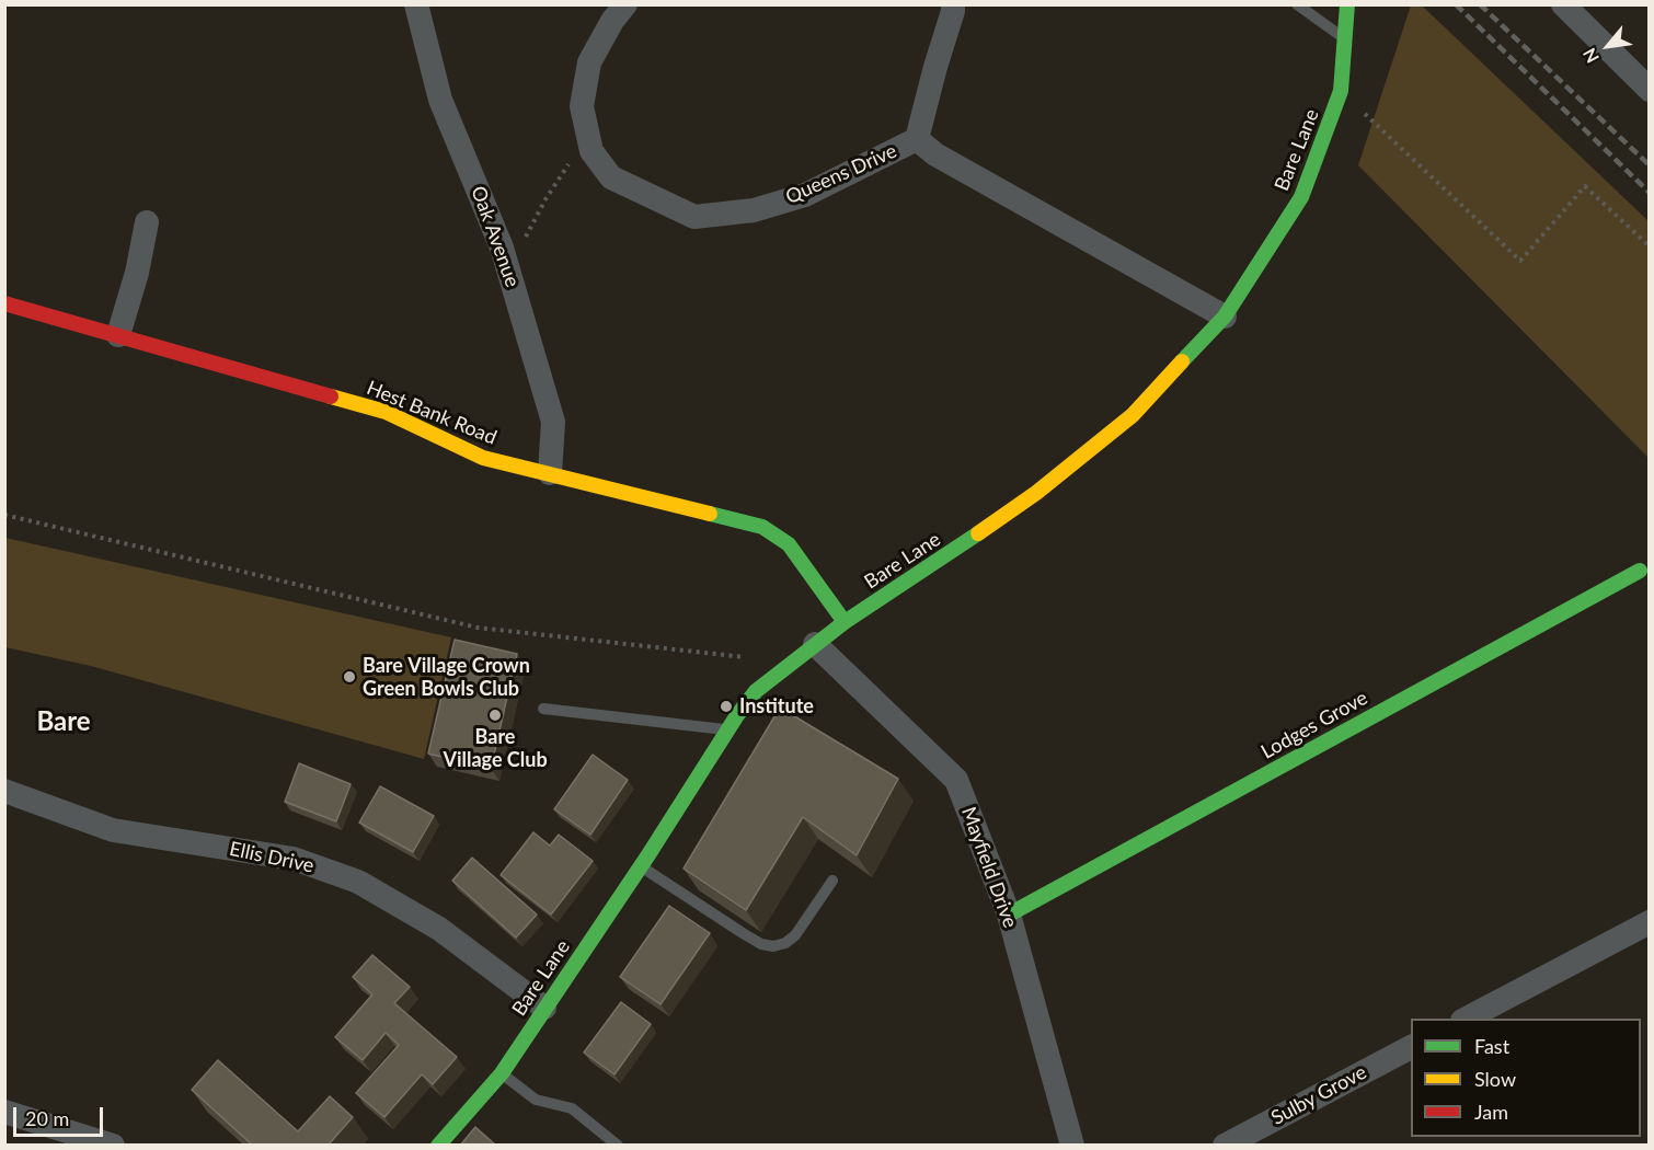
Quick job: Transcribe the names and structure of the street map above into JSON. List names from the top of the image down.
{
  "streets": {
    "street": [
      "Bare Lane",
      "Queens Drive",
      "Oak Avenue",
      "Hest Bank Road",
      "Lodges Grove",
      "Ellis Drive",
      "Mayfield Drive",
      "Sulby Grove"
    ]
  },
  "crossings": [
    ["Bare Lane", "Queens Drive"],
    ["Bare Lane", "Hest Bank Road"],
    ["Bare Lane", "Ellis Drive"],
    ["Bare Lane", "Mayfield Drive"],
    ["Oak Avenue", "Hest Bank Road"],
    ["Lodges Grove", "Mayfield Drive"]
  ],
  "districts": ["Bare"],
  "places": ["Bare Village Crown Green Bowls Club", "Institute", "Bare Village Club"],
  "legend": ["Fast", "Slow", "Jam"],
  "scale_bar": "20 m",
  "north": "bottom left"
}
